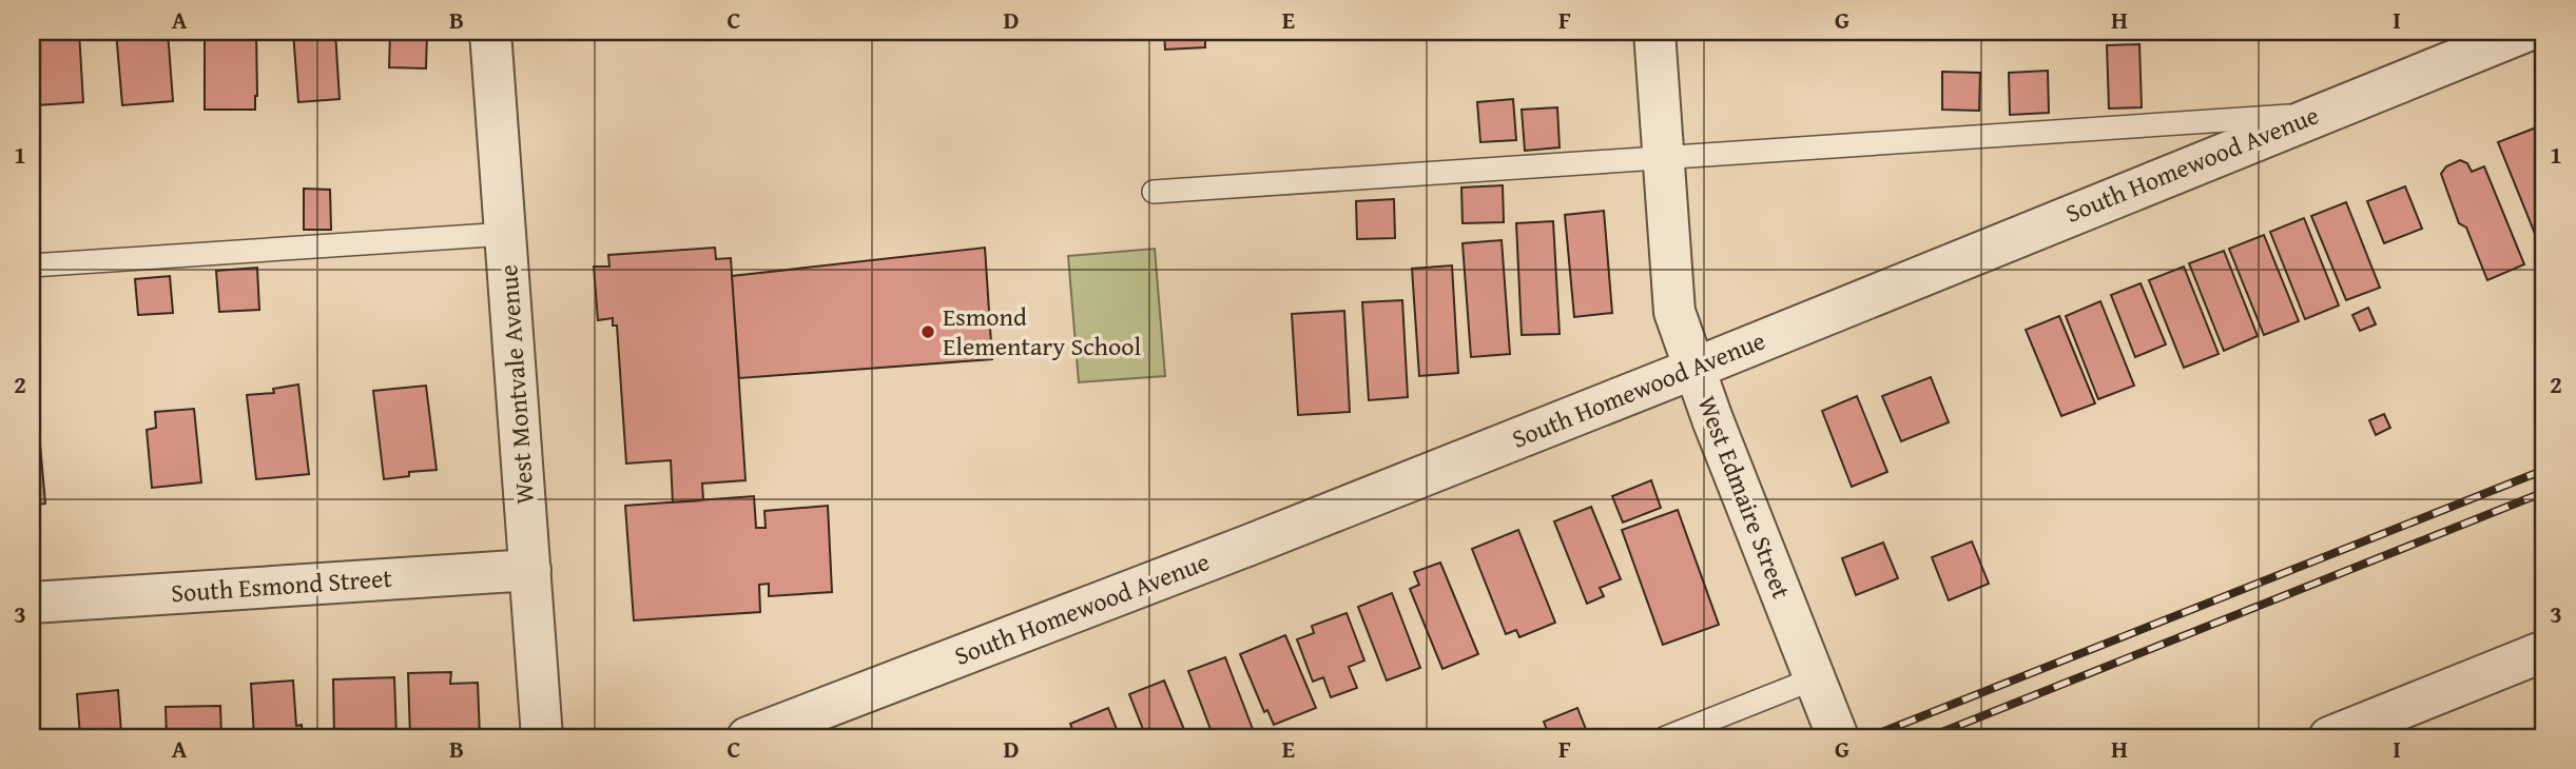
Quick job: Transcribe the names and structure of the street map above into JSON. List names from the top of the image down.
{
  "streets": {
    "street": [
      "South Homewood Avenue",
      "West Montvale Avenue",
      "West Edmaire Street",
      "South Esmond Street"
    ]
  },
  "crossings": [
    ["South Homewood Avenue", "West Edmaire Street"],
    ["West Montvale Avenue", "South Esmond Street"]
  ],
  "places": ["Esmond Elementary School"],
  "grid": {
    "columns": [
      "A",
      "B",
      "C",
      "D",
      "E",
      "F",
      "G",
      "H",
      "I"
    ],
    "rows": ["1", "2", "3"]
  }
}
